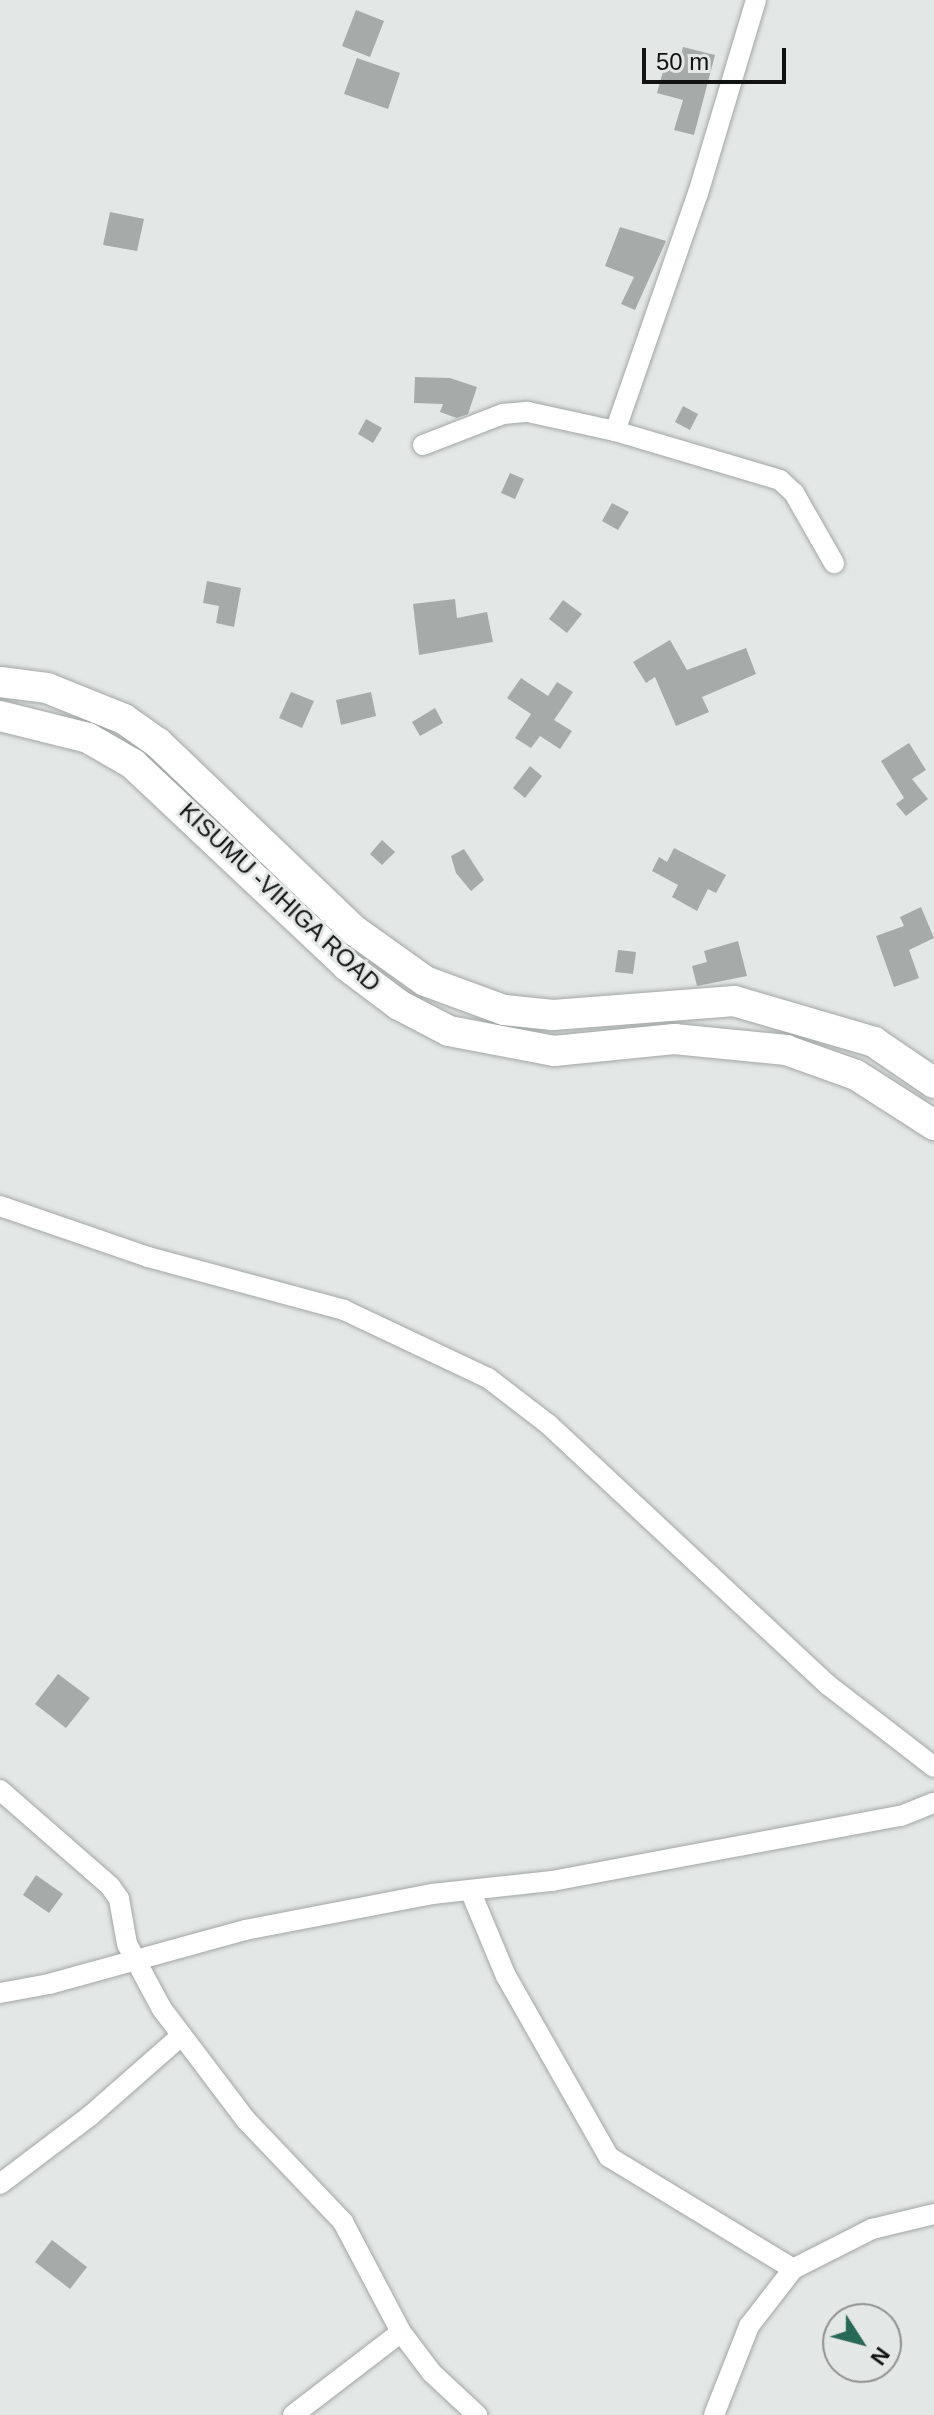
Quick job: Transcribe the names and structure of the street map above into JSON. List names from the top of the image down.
{
  "streets": {
    "highway": ["KISUMU -VIHIGA ROAD"]
  },
  "scale_bar": "50 m",
  "north": "bottom right"
}
